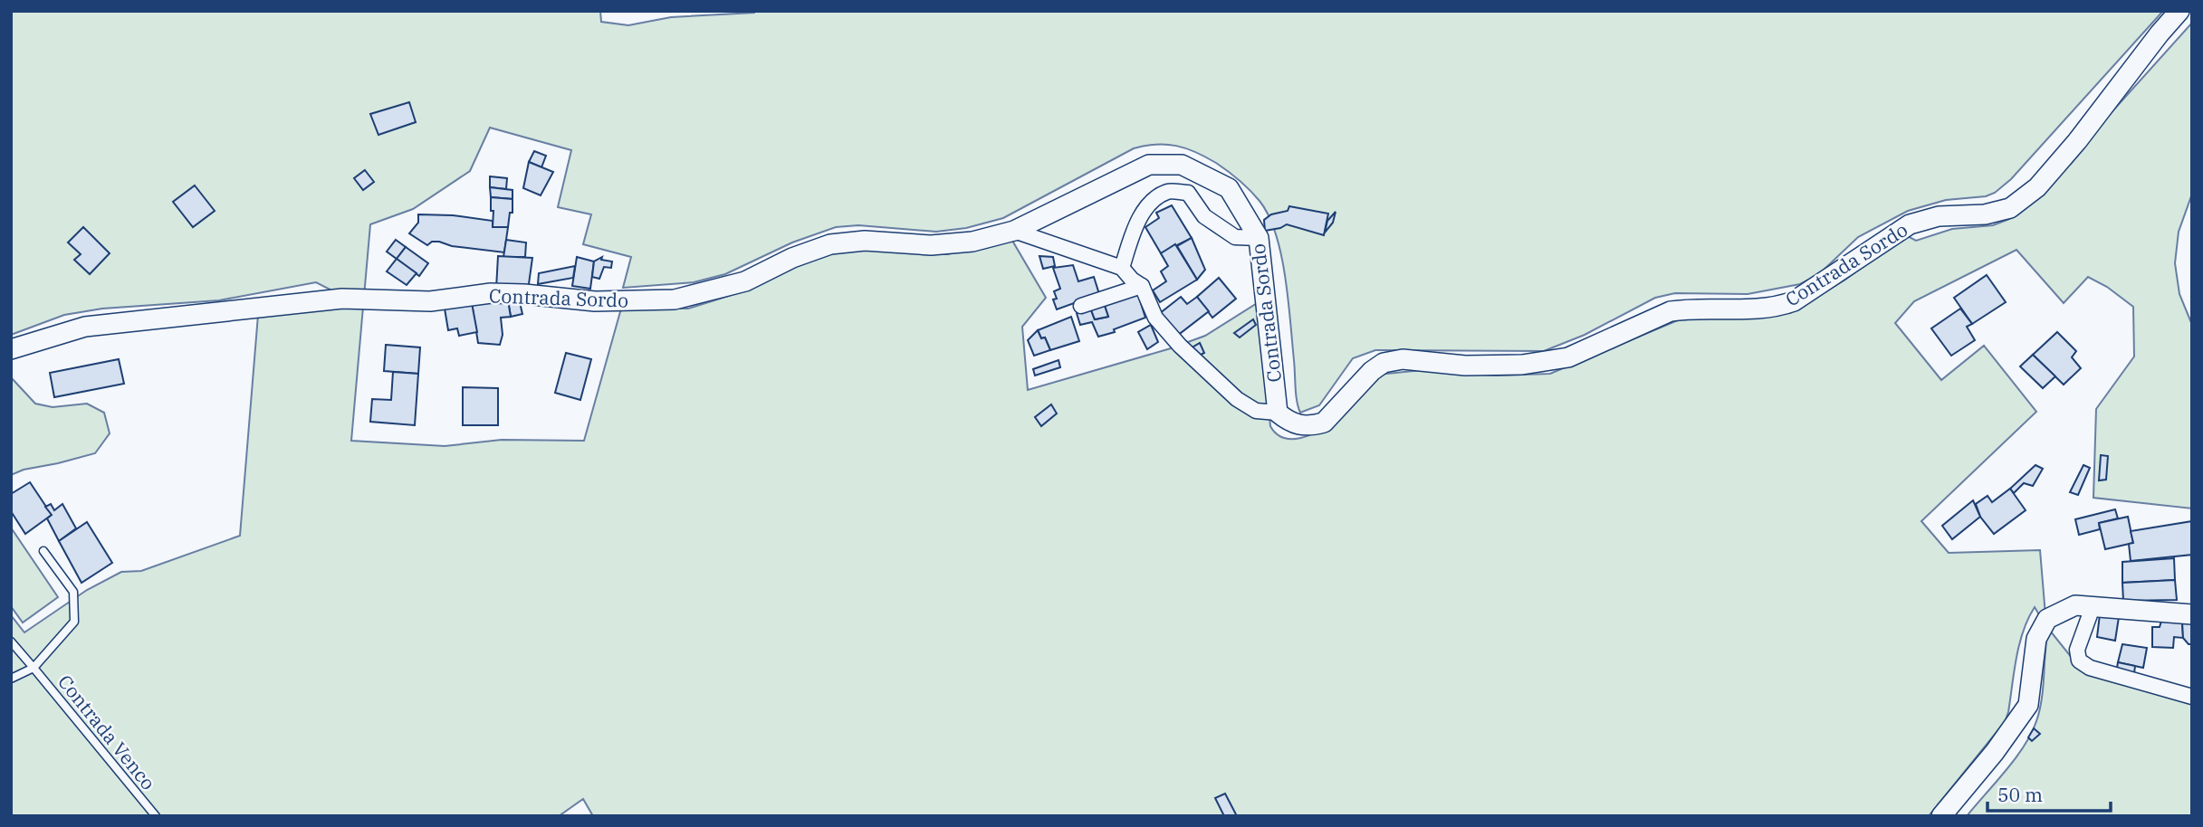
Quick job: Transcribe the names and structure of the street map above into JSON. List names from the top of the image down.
{
  "streets": {
    "street": ["Contrada Sordo"],
    "lane": ["Contrada Venco"]
  },
  "scale_bar": "50 m"
}
